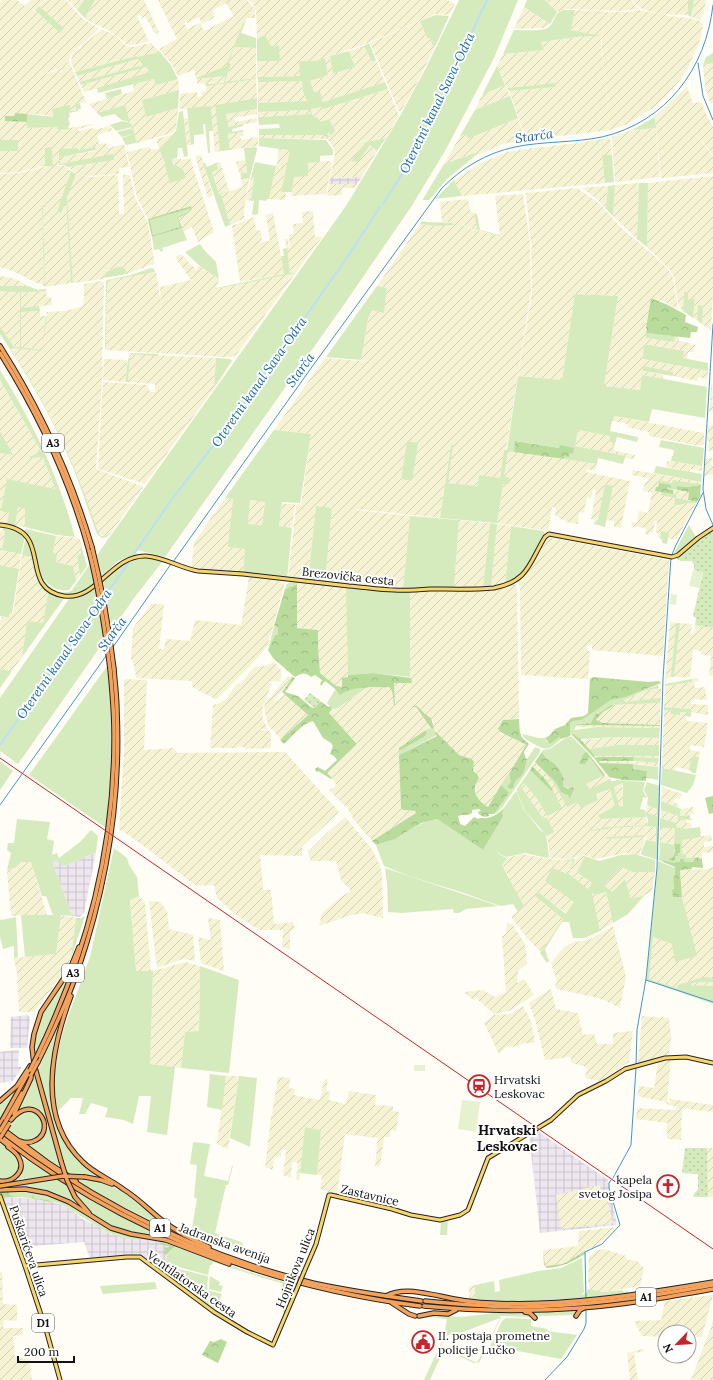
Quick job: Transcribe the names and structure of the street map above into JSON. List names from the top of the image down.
{
  "streets": {
    "highway": ["A3", "A1", "Jadranska avenija"],
    "main road": [
      "Brezovička cesta",
      "Zastavnice",
      "Puškarićeva ulica",
      "Hojnikova ulica",
      "Ventilatorska cesta",
      "D1"
    ]
  },
  "crossings": [
    ["A3", "Jadranska avenija"],
    ["Zastavnice", "Hojnikova ulica"],
    ["A1", "Jadranska avenija"],
    ["Puškarićeva ulica", "Ventilatorska cesta"],
    ["Hojnikova ulica", "Ventilatorska cesta"]
  ],
  "districts": ["Hrvatski Leskovac"],
  "water": ["Oteretni kanal Sava-Odra", "Starča"],
  "places": {
    "station": ["Hrvatski Leskovac"],
    "church": ["kapela svetog Josipa"],
    "public building": ["II. postaja prometne policije Lučko"]
  },
  "scale_bar": "200 m",
  "north": "bottom left"
}
